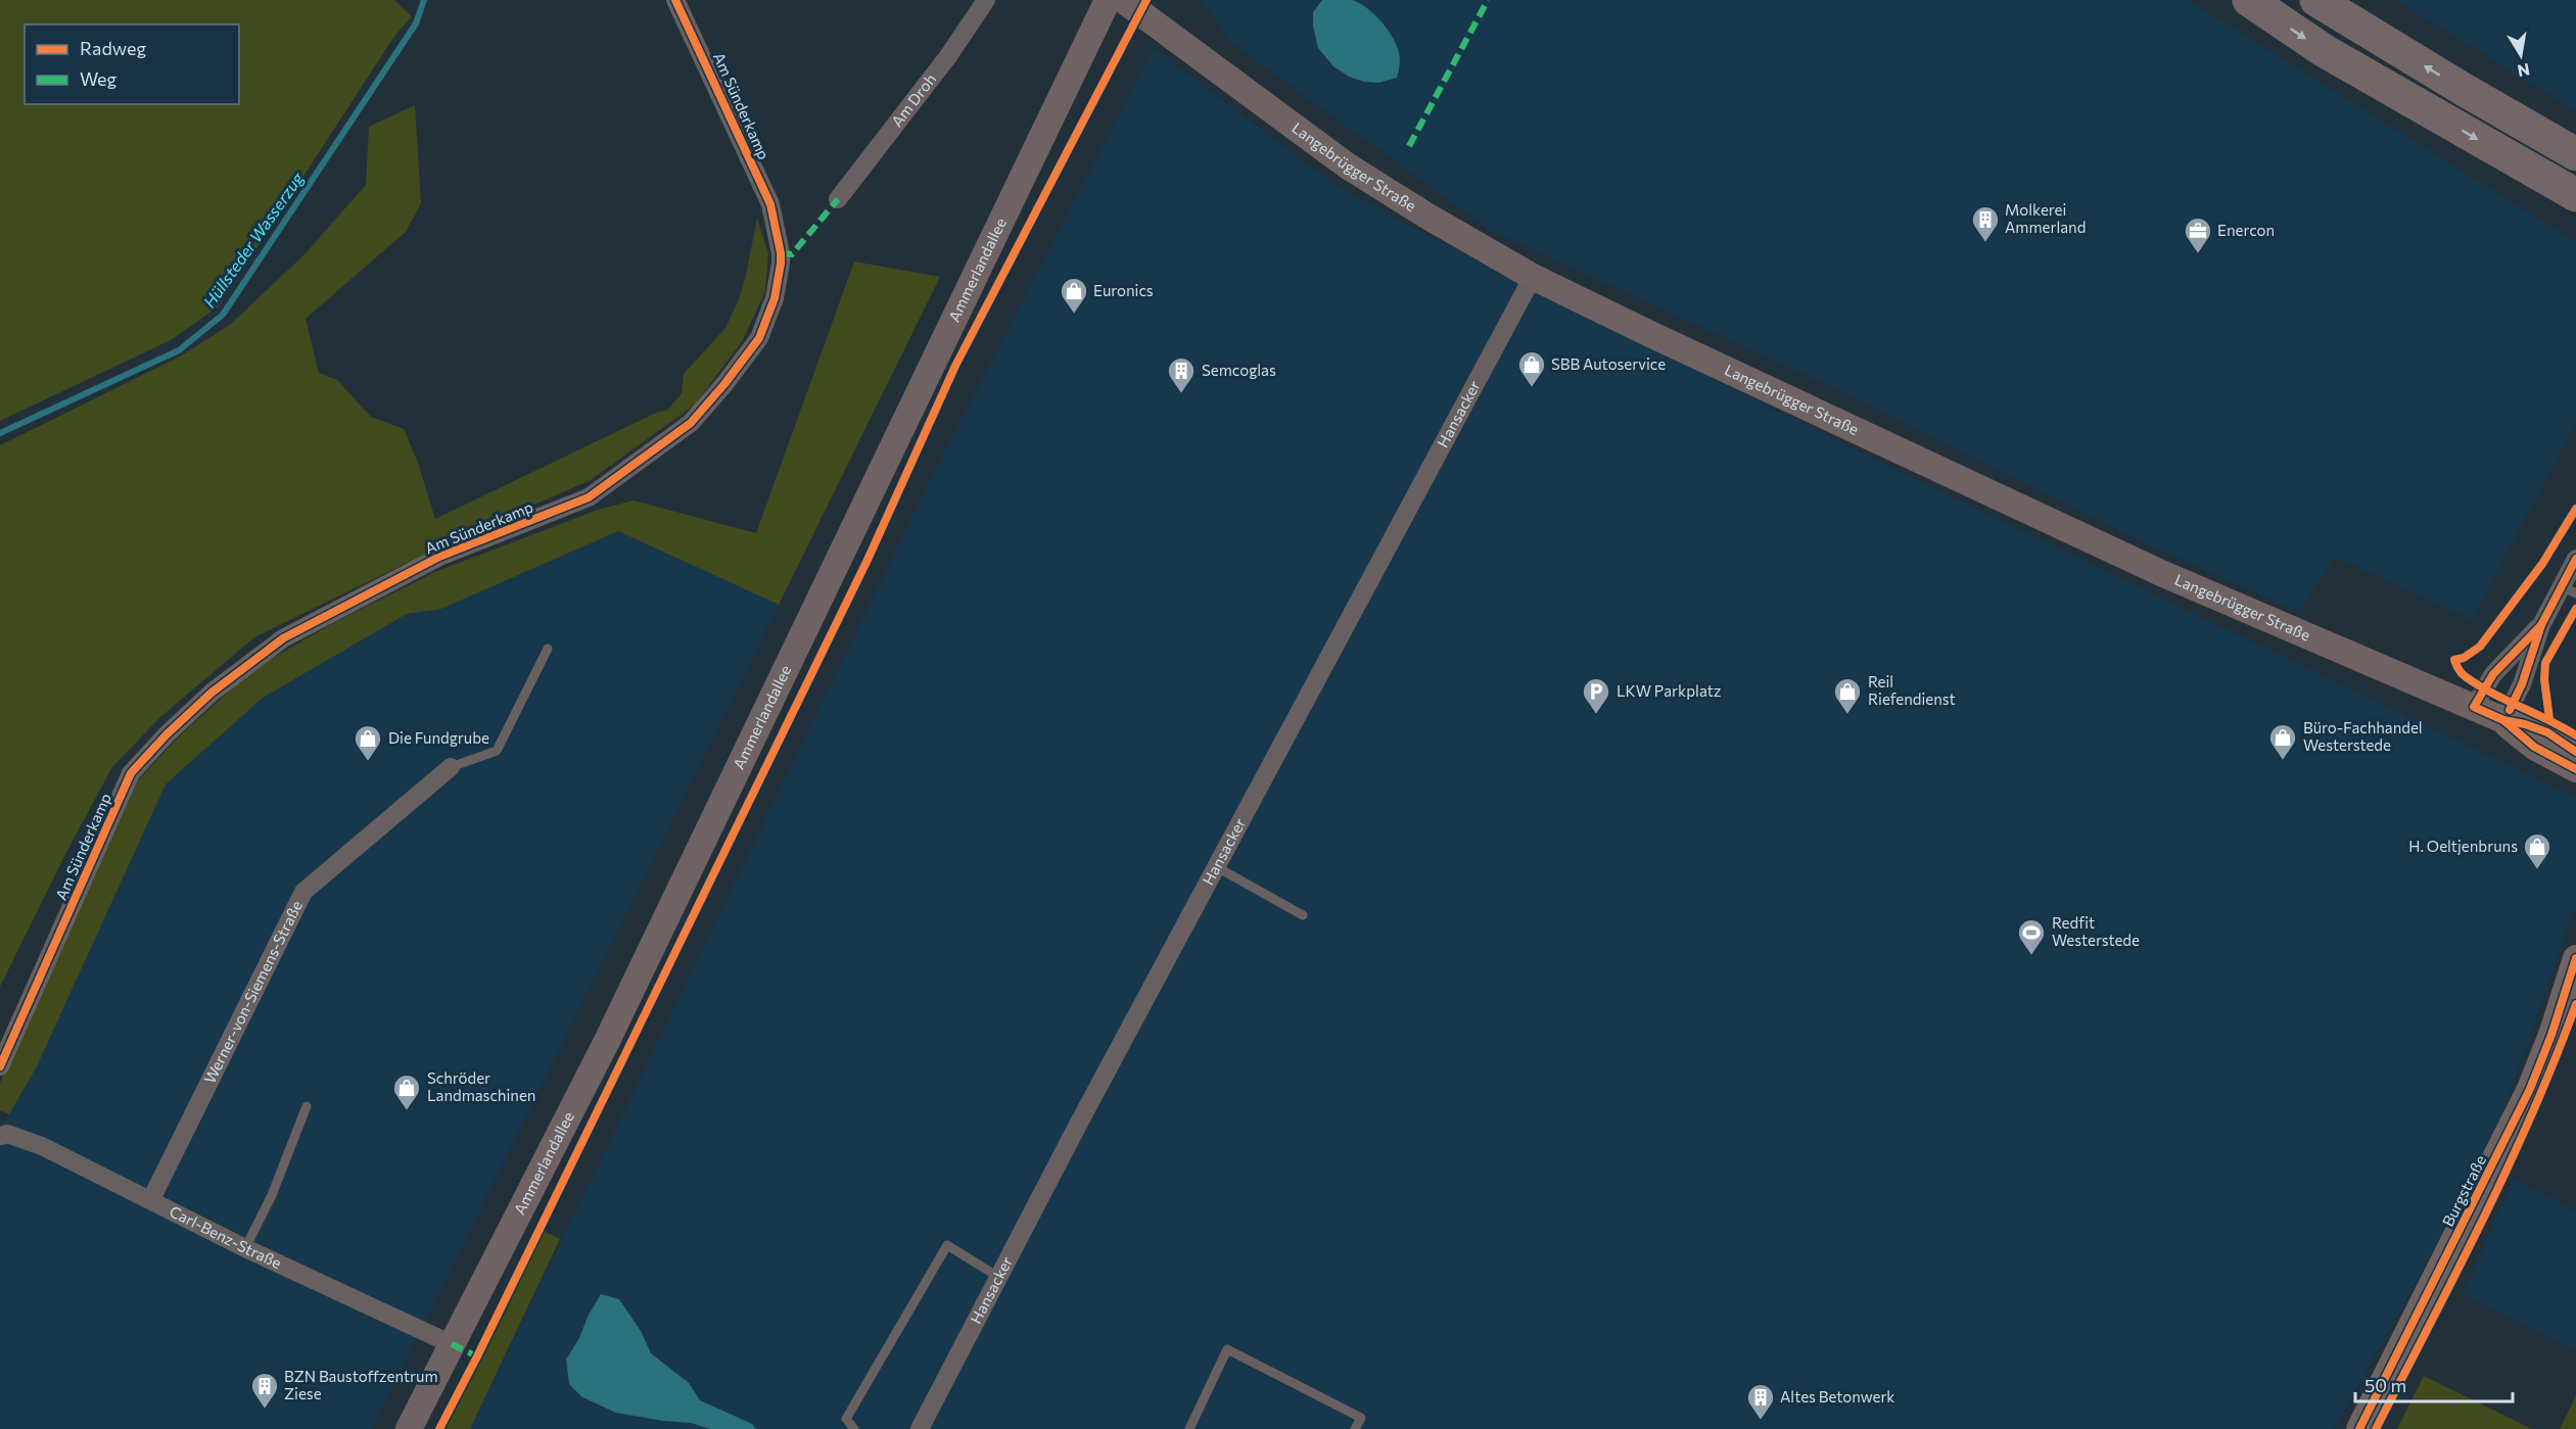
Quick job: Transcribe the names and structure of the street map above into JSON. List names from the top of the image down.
{
  "streets": {
    "street": [
      "Am Droh",
      "Am Sünderkamp",
      "Langebrügger Straße",
      "Ammerlandallee",
      "Hansacker",
      "Werner-von-Siemens-Straße",
      "Burgstraße",
      "Carl-Benz-Straße"
    ]
  },
  "crossings": [
    ["Langebrügger Straße", "Hansacker"],
    ["Ammerlandallee", "Carl-Benz-Straße"],
    ["Werner-von-Siemens-Straße", "Carl-Benz-Straße"]
  ],
  "water": ["Hüllsteder Wasserzug"],
  "places": {
    "building": [
      "Molkerei Ammerland",
      "Semcoglas",
      "BZN Baustoffzentrum Ziese",
      "Altes Betonwerk"
    ],
    "office": ["Enercon"],
    "shop": [
      "Euronics",
      "SBB Autoservice",
      "Reil Riefendienst",
      "Büro-Fachhandel Westerstede",
      "Die Fundgrube",
      "H. Oeltjenbruns",
      "Schröder Landmaschinen"
    ],
    "parking": ["LKW Parkplatz"],
    "sports": ["Redfit Westerstede"]
  },
  "legend": ["Radweg", "Weg"],
  "scale_bar": "50 m",
  "north": "bottom"
}
